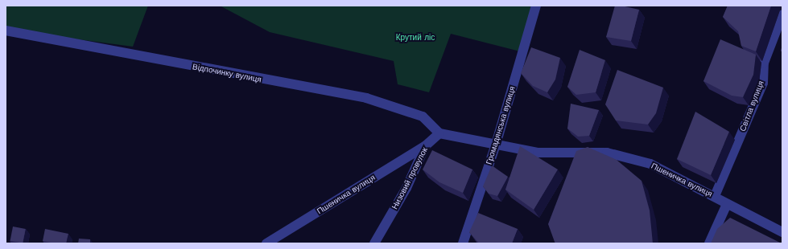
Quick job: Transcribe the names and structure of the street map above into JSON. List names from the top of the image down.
{
  "streets": {
    "street": [
      "Відпочинку вулиця",
      "Світла вулиця",
      "Громадянська вулиця",
      "Низовий провулок",
      "Пшеничка вулиця"
    ]
  },
  "crossings": [
    ["Відпочинку вулиця", "Низовий провулок"],
    ["Відпочинку вулиця", "Пшеничка вулиця"],
    ["Світла вулиця", "Пшеничка вулиця"],
    ["Громадянська вулиця", "Пшеничка вулиця"],
    ["Низовий провулок", "Пшеничка вулиця"]
  ],
  "parks": ["Крутий ліс"]
}
